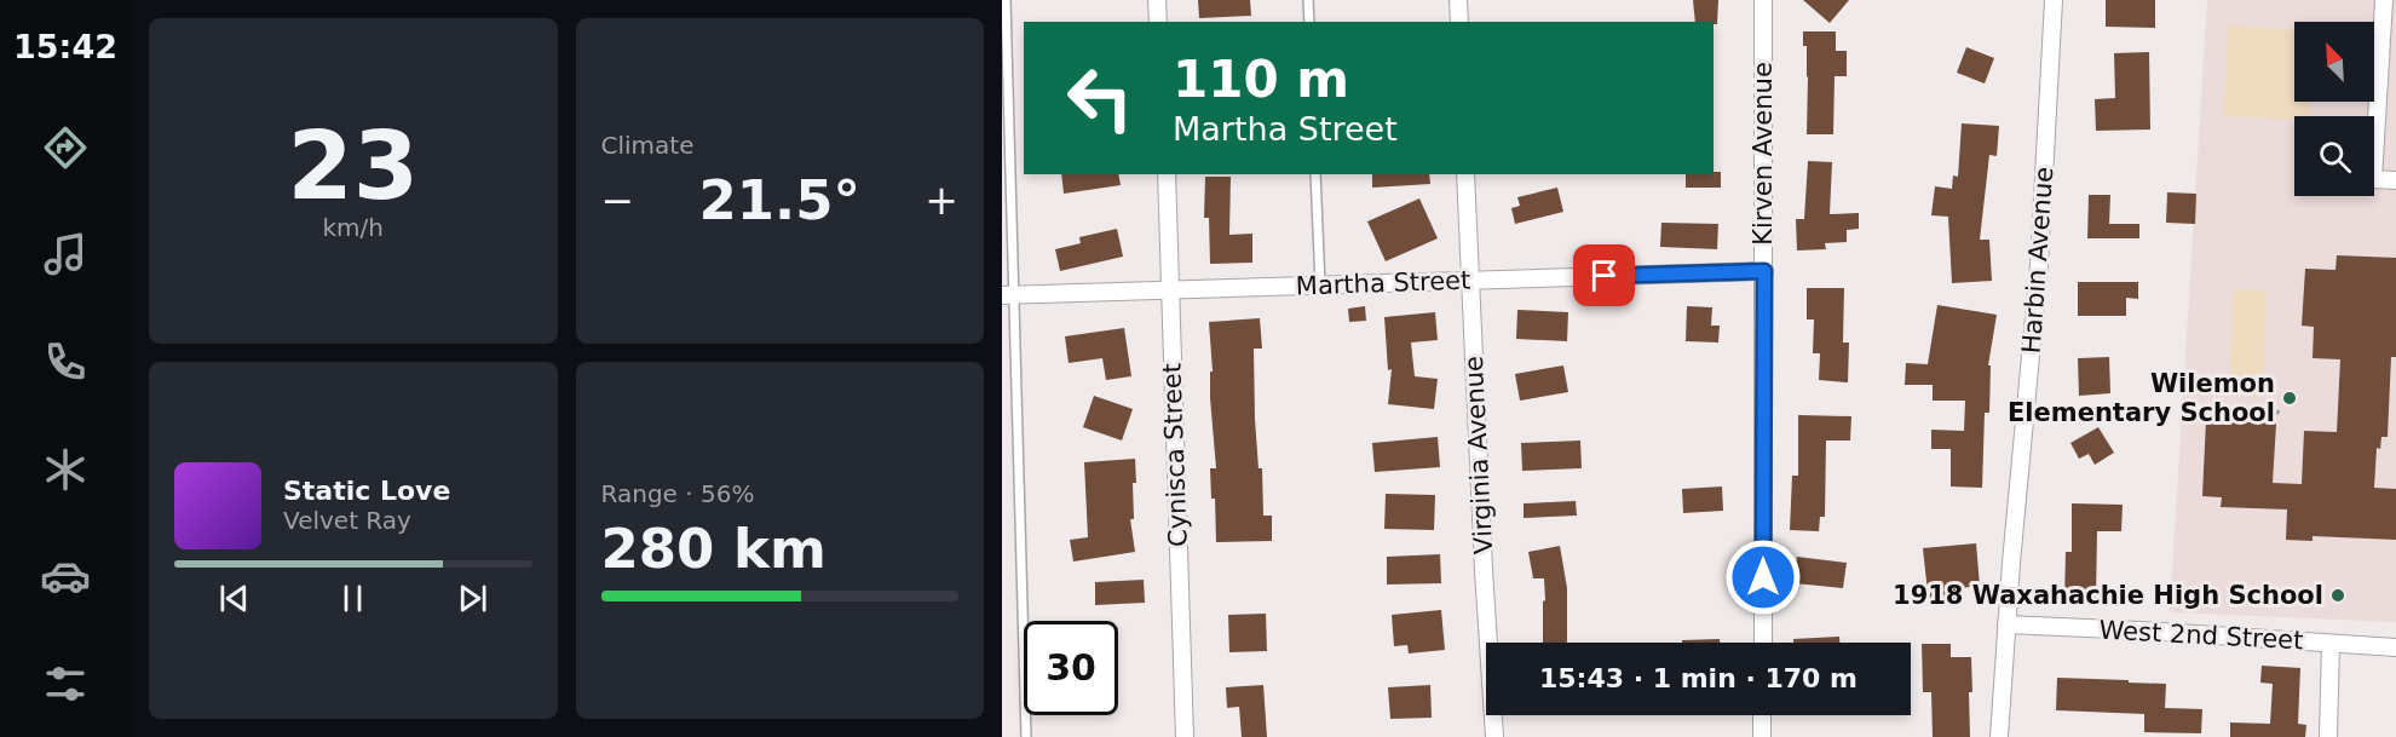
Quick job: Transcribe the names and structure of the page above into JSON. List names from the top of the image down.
{
  "streets": {
    "street": [
      "Kirven Avenue",
      "Harbin Avenue",
      "Martha Street",
      "Cynisca Street",
      "Virginia Avenue",
      "West 2nd Street"
    ]
  },
  "crossings": [
    ["Kirven Avenue", "Martha Street"],
    ["Harbin Avenue", "West 2nd Street"],
    ["Martha Street", "Cynisca Street"],
    ["Martha Street", "Virginia Avenue"]
  ],
  "places": ["Wilemon Elementary School", "1918 Waxahachie High School"],
  "north": "top left",
  "page": {
    "tabs": "15:42",
    "tile": [
      ["23", "km/h"],
      "Climate",
      ["Range · 56%", "280 km"]
    ],
    "turn": ["110 m", "Martha Street"],
    "heat": ["−", "21.5°", "+"],
    "song": ["Static Love", "Velvet Ray"],
    "limit": "30",
    "trip": "15:43 · 1 min · 170 m"
  }
}
